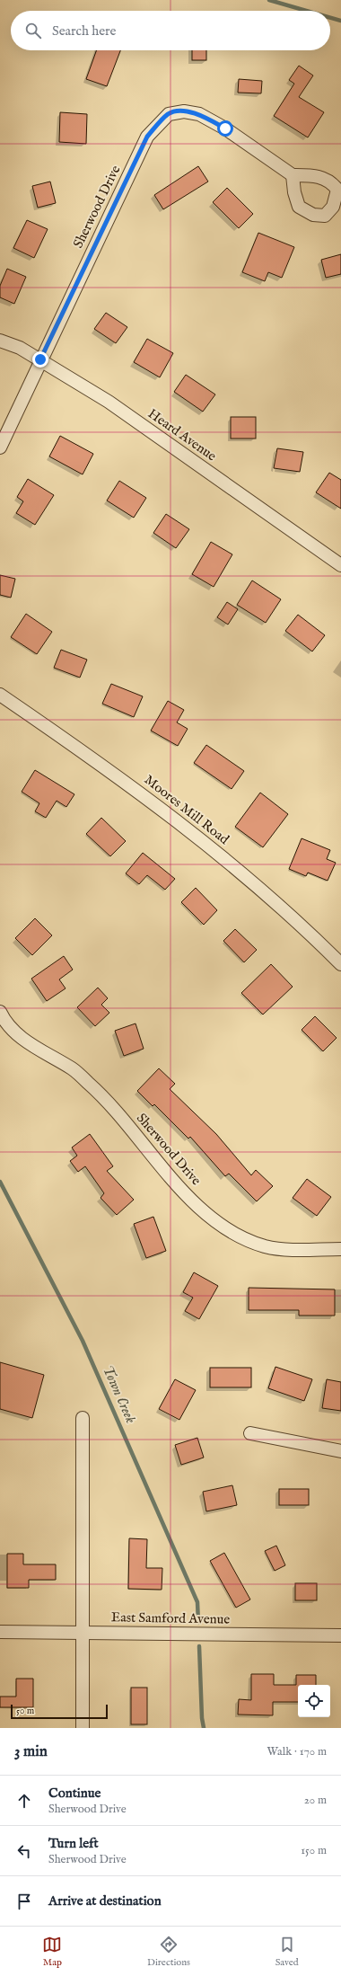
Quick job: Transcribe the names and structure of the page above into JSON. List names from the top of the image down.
{
  "streets": {
    "street": [
      "Sherwood Drive",
      "Heard Avenue",
      "Moores Mill Road",
      "East Samford Avenue"
    ]
  },
  "crossings": [
    ["Sherwood Drive", "Heard Avenue"]
  ],
  "water": ["Town Creek"],
  "scale_bar": "50 m",
  "page": {
    "search": "Search here",
    "scale": "50 m",
    "heading": ["3 min", "Walk · 170 m"],
    "list": [
      ["Continue", "Sherwood Drive", "20 m"],
      ["Turn left", "Sherwood Drive", "150 m"],
      "Arrive at destination"
    ],
    "nav": ["Map", "Directions", "Saved"]
  }
}
